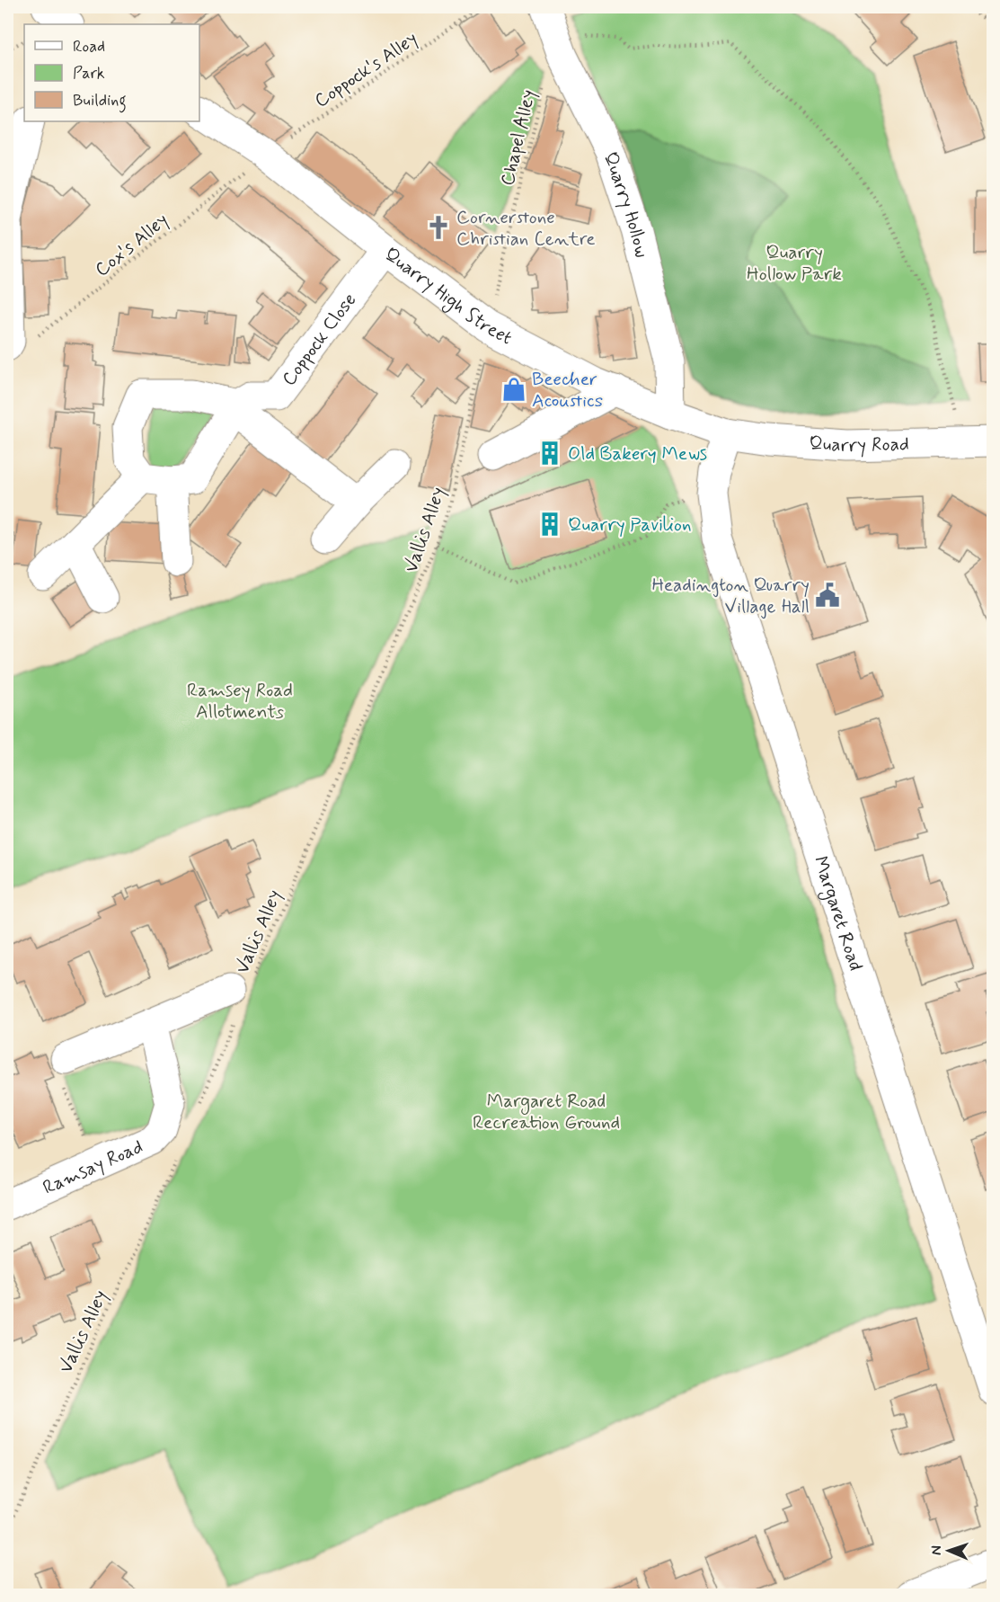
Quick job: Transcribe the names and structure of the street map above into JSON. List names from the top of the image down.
{
  "streets": {
    "street": [
      "Quarry Hollow",
      "Quarry High Street",
      "Coppock Close",
      "Quarry Road",
      "Margaret Road",
      "Ramsay Road"
    ],
    "path": [
      "Coppock's Alley",
      "Chapel Alley",
      "Cox's Alley",
      "Vallis Alley"
    ]
  },
  "crossings": [
    ["Coppock's Alley", "Cox's Alley"],
    ["Coppock's Alley", "Quarry High Street"],
    ["Chapel Alley", "Quarry Hollow"],
    ["Chapel Alley", "Quarry High Street"],
    ["Chapel Alley", "Vallis Alley"],
    ["Quarry Hollow", "Quarry High Street"],
    ["Cox's Alley", "Quarry High Street"],
    ["Quarry High Street", "Coppock Close"],
    ["Quarry High Street", "Quarry Road"],
    ["Quarry High Street", "Vallis Alley"],
    ["Quarry High Street", "Margaret Road"],
    ["Quarry Road", "Margaret Road"]
  ],
  "parks": ["Quarry Hollow Park", "Ramsey Road Allotments", "Margaret Road Recreation Ground"],
  "places": {
    "church": ["Cornerstone Christian Centre"],
    "shop": ["Beecher Acoustics"],
    "building": ["Old Bakery Mews", "Quarry Pavilion"],
    "public building": ["Headington Quarry Village Hall"]
  },
  "legend": ["Road", "Park", "Building"],
  "north": "left"
}
